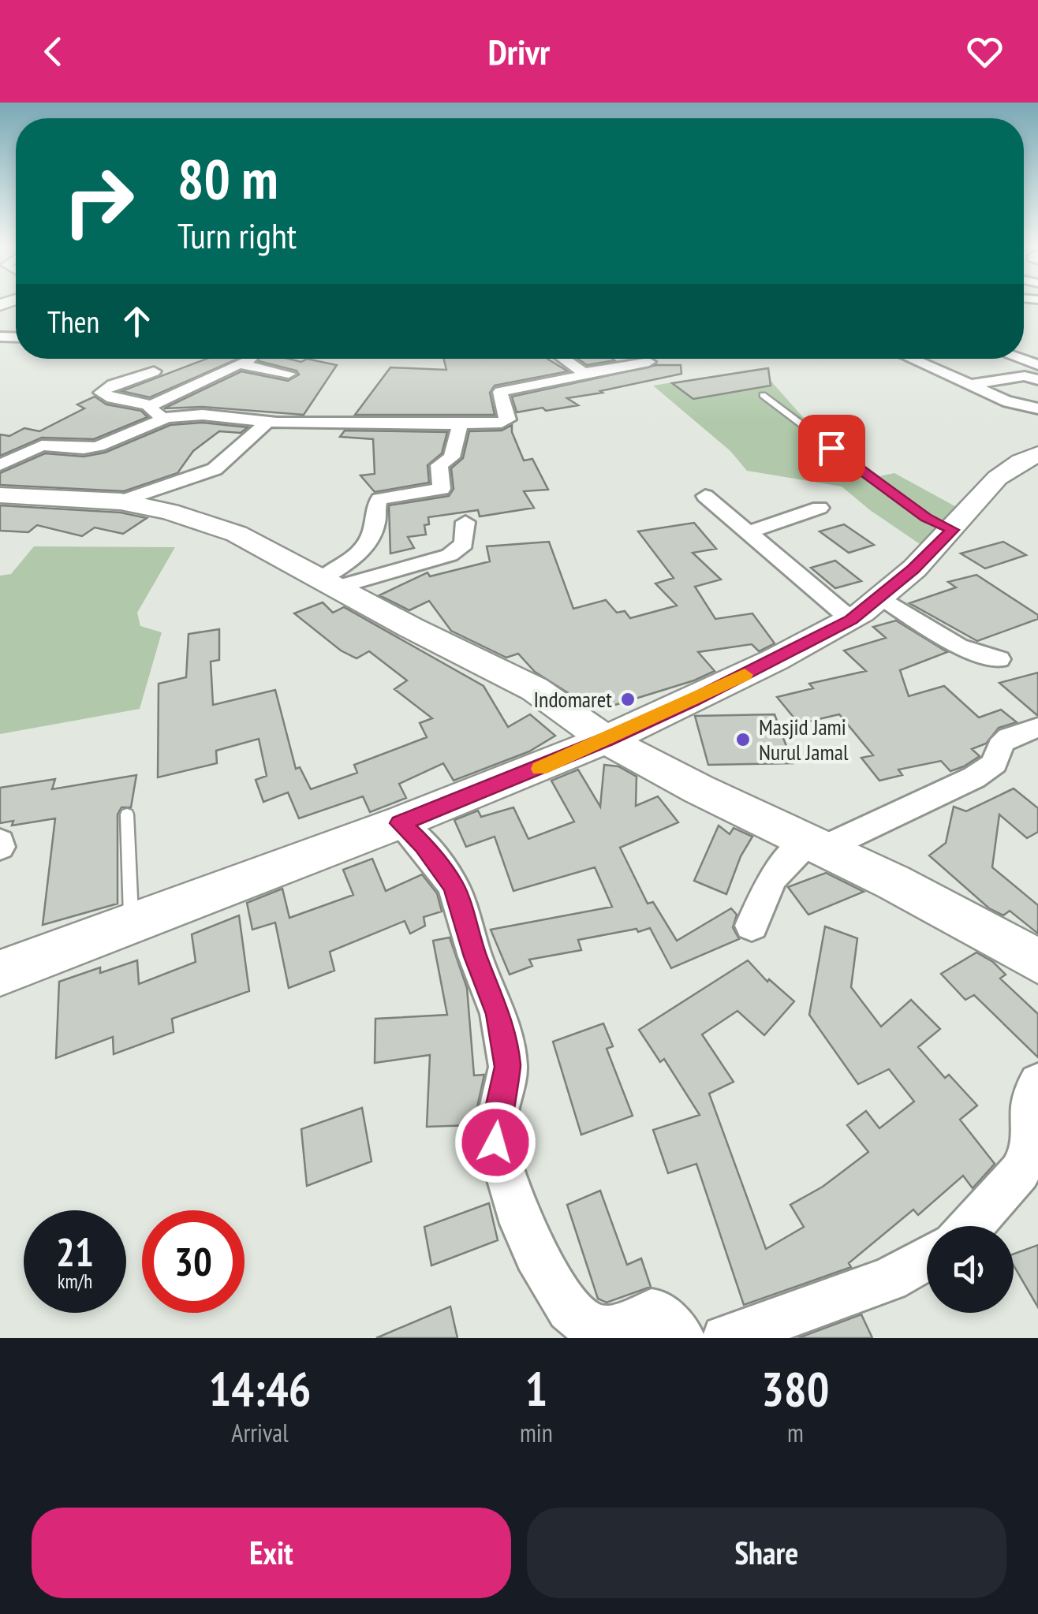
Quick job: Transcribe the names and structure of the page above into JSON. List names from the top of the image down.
{
  "places": ["Indomaret", "Masjid Jami Nurul Jamal"],
  "page": {
    "header": "Drivr",
    "turn": ["80 m", "Turn right"],
    "then": "Then",
    "speed": "21 km/h",
    "limit": "30",
    "eta": [
      "14:46",
      "Arrival",
      "1",
      "min",
      "380",
      "m"
    ],
    "buttons": ["Exit", "Share"]
  }
}
